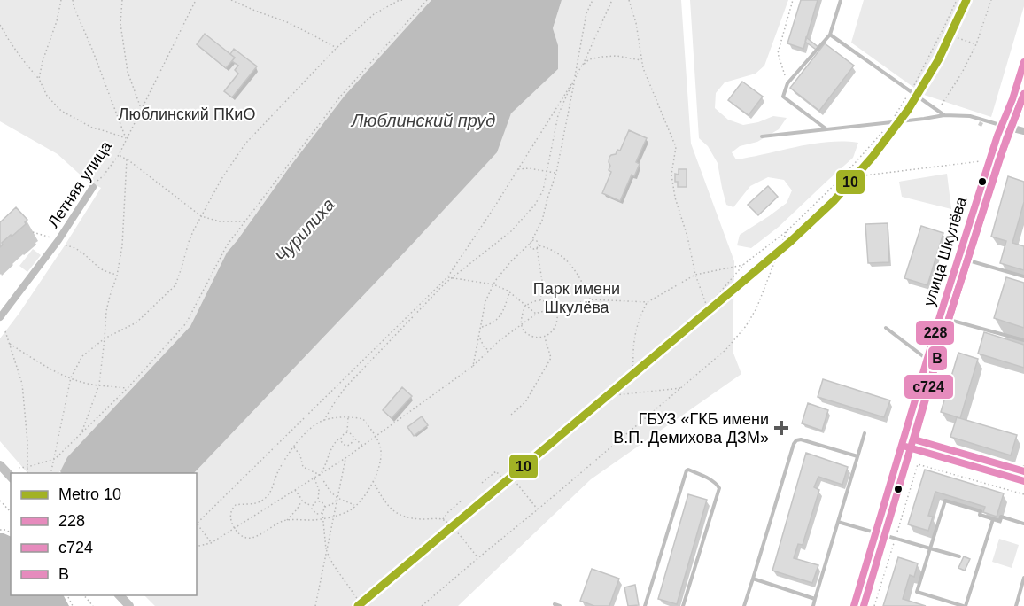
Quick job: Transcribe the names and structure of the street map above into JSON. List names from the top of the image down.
{
  "streets": {
    "street": ["Летняя улица", "улица Шкулёва"]
  },
  "water": ["Люблинский пруд", "Чурилиха"],
  "parks": ["Люблинский ПКиО", "Парк имени Шкулёва"],
  "places": {
    "health": ["ГБУЗ «ГКБ имени В.П. Демихова ДЗМ»"]
  },
  "lines": [
    "metro line 10",
    "transit line 228",
    "transit line с724",
    "transit line В"
  ],
  "legend": [
    "Metro 10",
    "228",
    "с724",
    "В"
  ]
}
